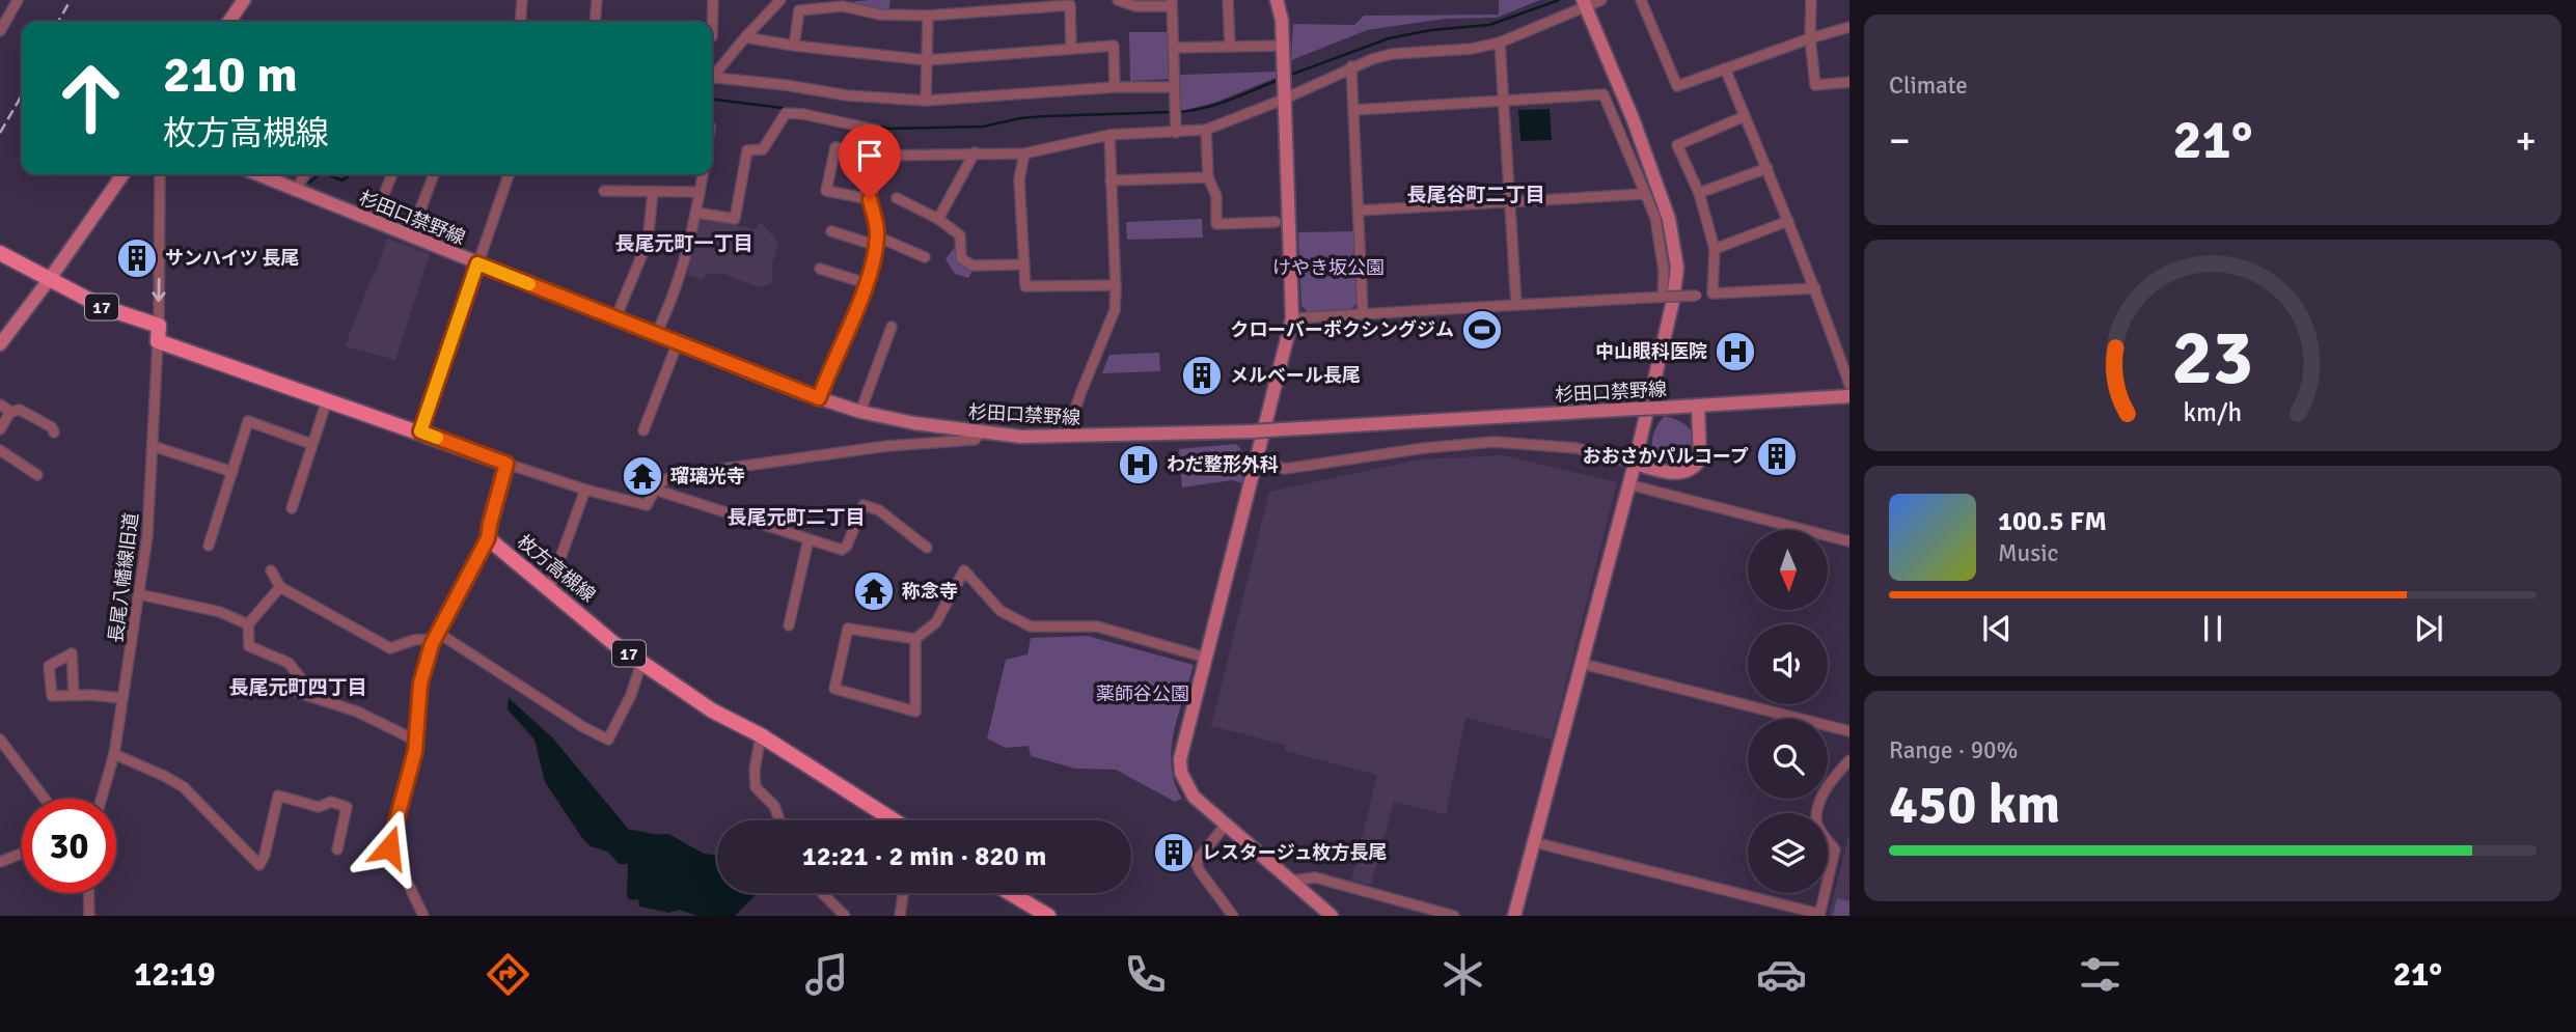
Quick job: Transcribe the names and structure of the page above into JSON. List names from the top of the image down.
{
  "streets": {
    "main road": ["17", "枚方高槻線"],
    "street": ["杉田口禁野線", "長尾八幡線旧道"]
  },
  "crossings": [
    ["17", "枚方高槻線"],
    ["17", "長尾八幡線旧道"]
  ],
  "districts": [
    "長尾谷町二丁目",
    "長尾元町一丁目",
    "長尾元町二丁目",
    "長尾元町四丁目"
  ],
  "parks": ["けやき坂公園", "薬師谷公園"],
  "places": {
    "building": [
      "サンハイツ 長尾",
      "メルベール長尾",
      "おおさかパルコープ",
      "レスタージュ枚方長尾"
    ],
    "sports": ["クローバーボクシングジム"],
    "hospital": ["中山眼科医院", "わだ整形外科"],
    "temple": ["瑠璃光寺", "称念寺"]
  },
  "north": "bottom",
  "page": {
    "tile": [
      "Climate",
      ["Range · 90%", "450 km"]
    ],
    "turn": ["210 m", "枚方高槻線"],
    "heat": ["−", "21°", "+"],
    "song": ["100.5 FM", "Music"],
    "limit": "30",
    "trip": "12:21 · 2 min · 820 m",
    "tabs": ["12:19", "21°"],
    "gauge": ["23", "km/h"]
  }
}
